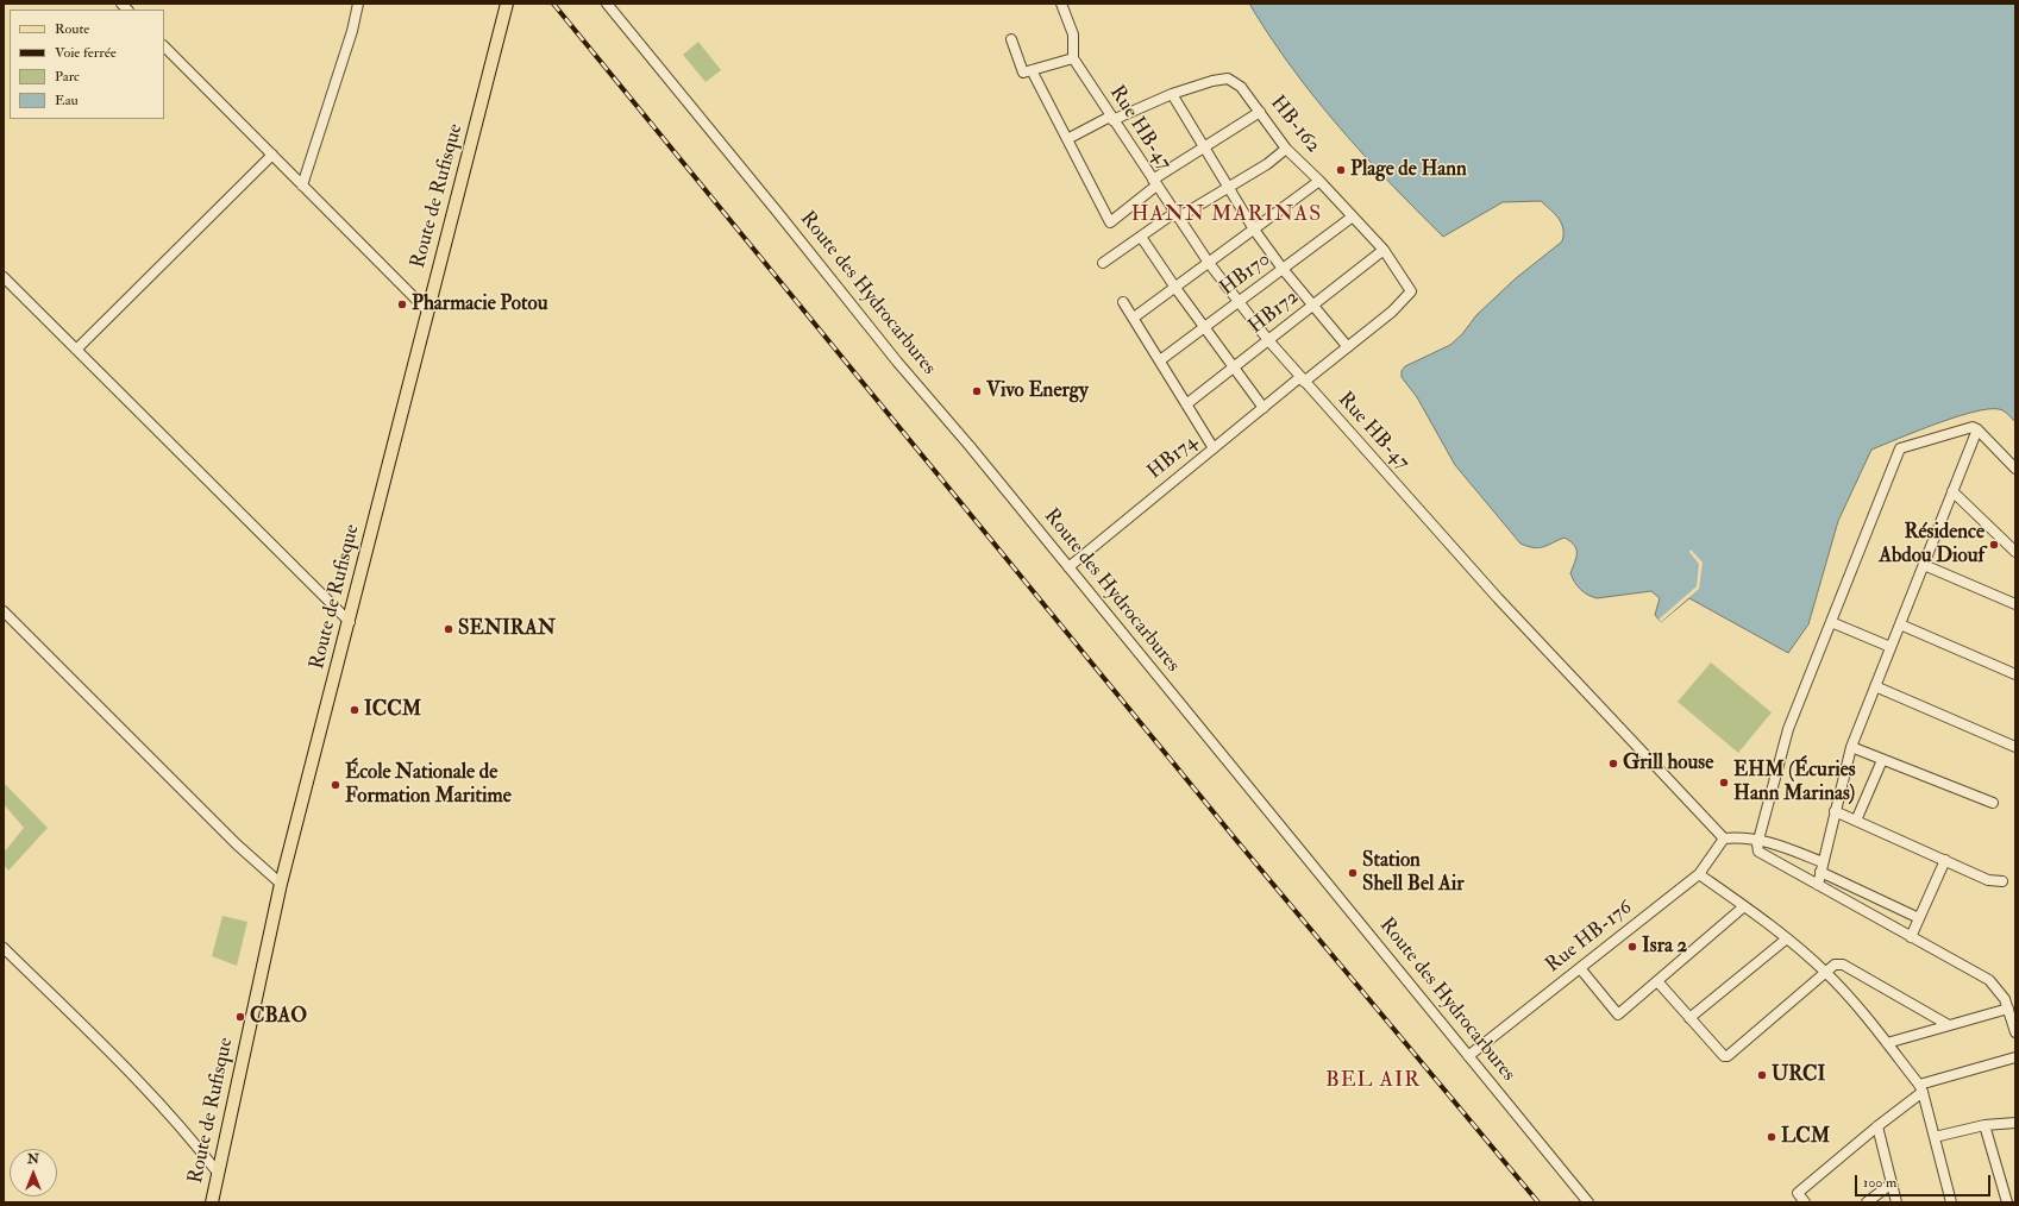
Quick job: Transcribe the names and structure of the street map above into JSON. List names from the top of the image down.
{
  "streets": {
    "main road": ["Route de Rufisque"],
    "street": [
      "HB-162",
      "Rue HB-47",
      "HB170",
      "Route des Hydrocarbures",
      "HB172",
      "HB174",
      "Rue HB-176"
    ]
  },
  "crossings": [
    ["HB-162", "Rue HB-47"],
    ["HB-162", "HB170"],
    ["HB-162", "HB172"],
    ["HB-162", "HB174"],
    ["Rue HB-47", "HB170"],
    ["Rue HB-47", "HB172"],
    ["Rue HB-47", "HB174"],
    ["Rue HB-47", "Rue HB-176"],
    ["Route des Hydrocarbures", "HB174"],
    ["Route des Hydrocarbures", "Rue HB-176"]
  ],
  "districts": ["HANN MARINAS", "BEL AIR"],
  "places": [
    "Plage de Hann",
    "Pharmacie Potou",
    "Vivo Energy",
    "Résidence Abdou Diouf",
    "SENIRAN",
    "ICCM",
    "Grill house",
    "EHM (Écuries Hann Marinas)",
    "École Nationale de Formation Maritime",
    "Station Shell Bel Air",
    "Isra 2",
    "CBAO",
    "URCI",
    "LCM"
  ],
  "legend": [
    "Route",
    "Voie ferrée",
    "Parc",
    "Eau"
  ],
  "scale_bar": "100 m",
  "north": "top"
}
